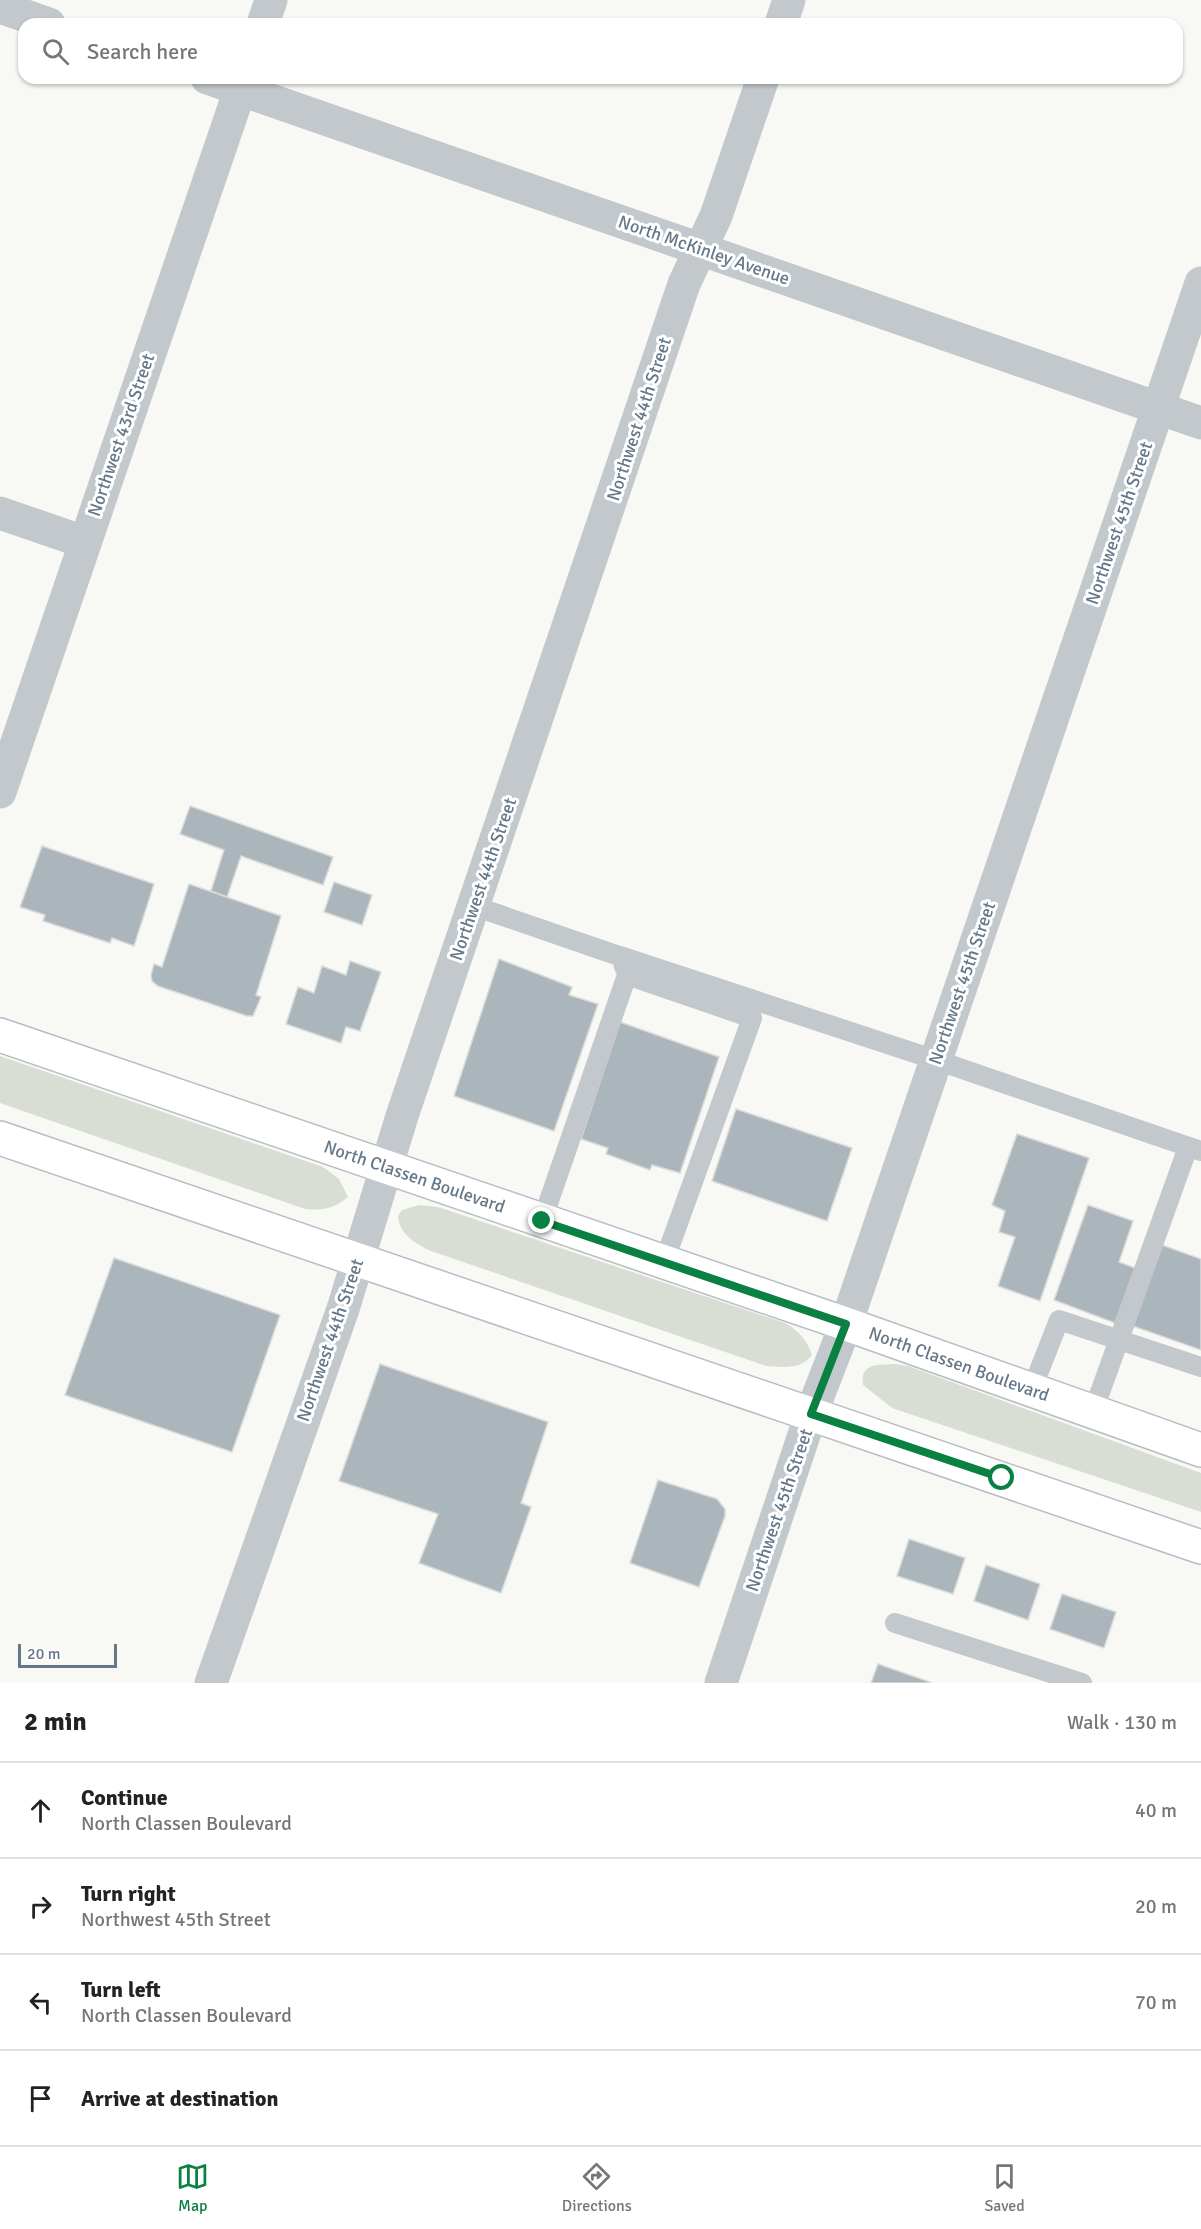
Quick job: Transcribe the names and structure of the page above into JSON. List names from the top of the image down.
{
  "streets": {
    "main road": ["North Classen Boulevard"],
    "street": [
      "North McKinley Avenue",
      "Northwest 44th Street",
      "Northwest 43rd Street",
      "Northwest 45th Street"
    ]
  },
  "crossings": [
    ["North McKinley Avenue", "Northwest 44th Street"],
    ["North McKinley Avenue", "Northwest 43rd Street"],
    ["North McKinley Avenue", "Northwest 45th Street"],
    ["Northwest 44th Street", "North Classen Boulevard"],
    ["Northwest 45th Street", "North Classen Boulevard"]
  ],
  "scale_bar": "20 m",
  "page": {
    "search": "Search here",
    "scale": "20 m",
    "heading": ["2 min", "Walk · 130 m"],
    "list": [
      ["Continue", "North Classen Boulevard", "40 m"],
      ["Turn right", "Northwest 45th Street", "20 m"],
      ["Turn left", "North Classen Boulevard", "70 m"],
      "Arrive at destination"
    ],
    "nav": ["Map", "Directions", "Saved"]
  }
}
